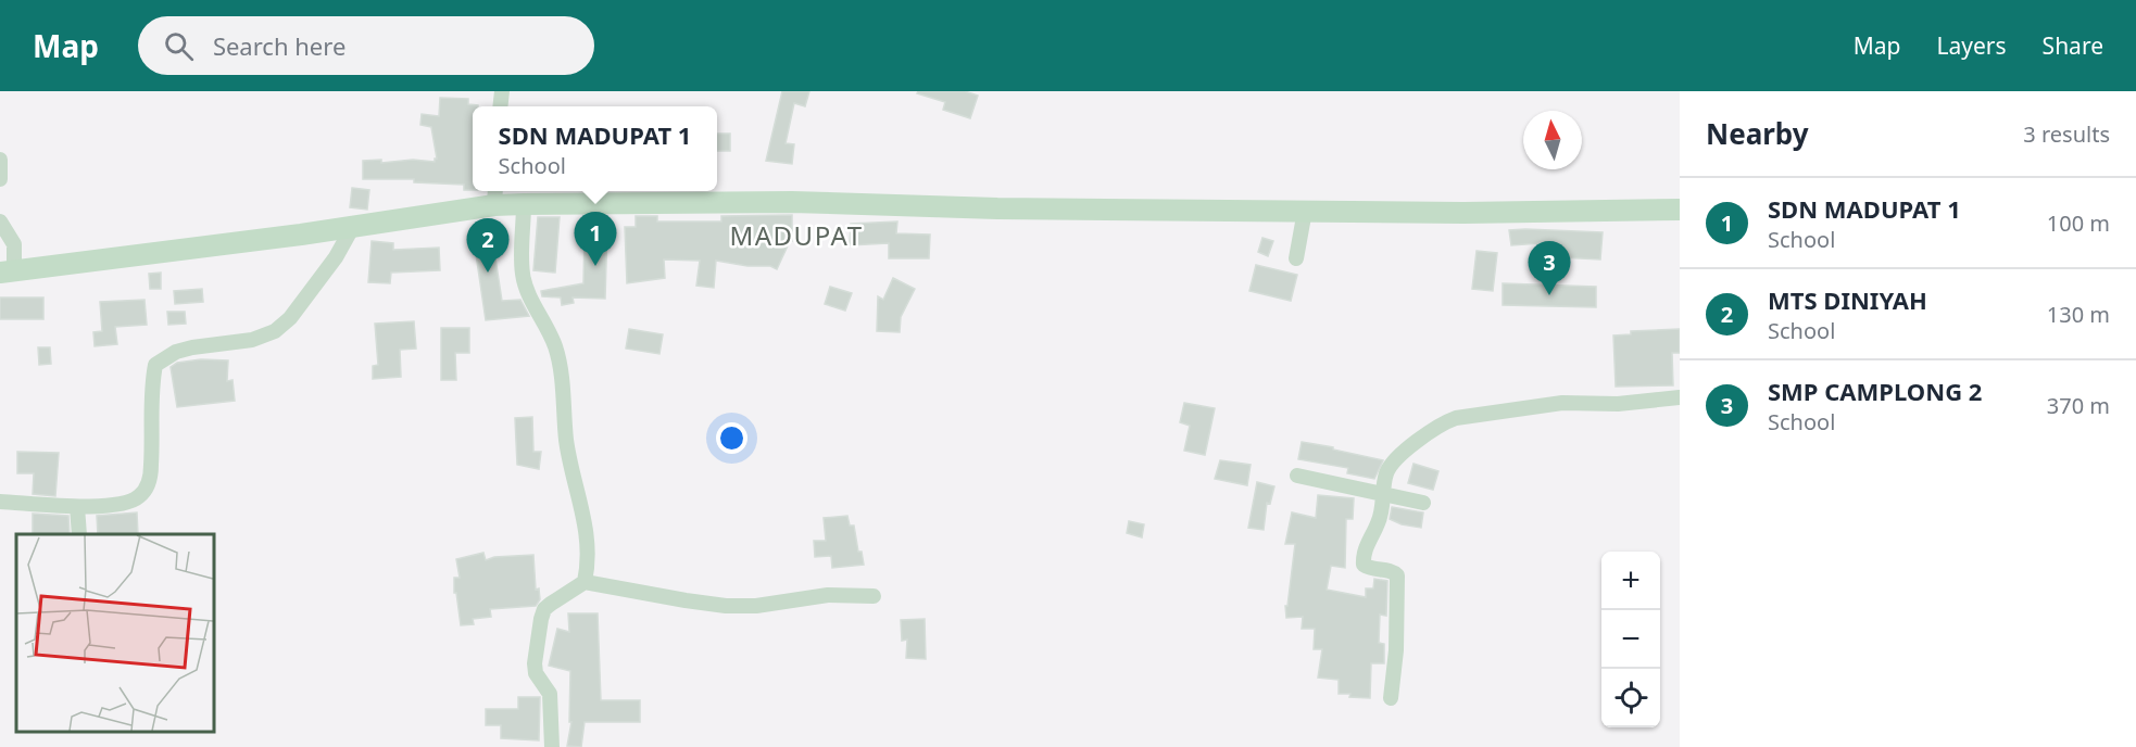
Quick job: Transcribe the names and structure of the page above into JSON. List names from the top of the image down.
{
  "districts": ["MADUPAT"],
  "north": "top",
  "page": {
    "header": "Map",
    "search": "Search here",
    "nav": ["Map", "Layers", "Share"],
    "heading": ["Nearby", "3 results"],
    "popup": ["SDN MADUPAT 1", "School"],
    "list": [
      {
        "mark": "1",
        "name": "SDN MADUPAT 1",
        "note": "School",
        "value": "100 m"
      },
      {
        "mark": "2",
        "name": "MTS DINIYAH",
        "note": "School",
        "value": "130 m"
      },
      {
        "mark": "3",
        "name": "SMP CAMPLONG 2",
        "note": "School",
        "value": "370 m"
      }
    ],
    "pins": ["1", "2", "3"],
    "map_buttons": ["+", "−"]
  }
}
